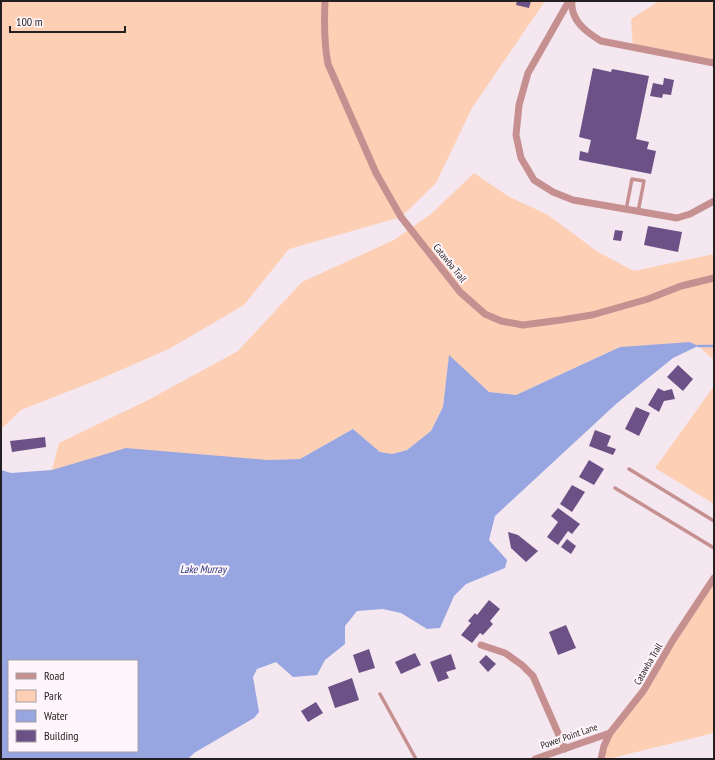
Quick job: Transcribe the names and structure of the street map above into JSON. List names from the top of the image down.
{
  "streets": {
    "street": ["Catawba Trail", "Power Point Lane"]
  },
  "crossings": [
    ["Catawba Trail", "Power Point Lane"]
  ],
  "water": ["Lake Murray"],
  "legend": [
    "Road",
    "Park",
    "Water",
    "Building"
  ],
  "scale_bar": "100 m"
}
